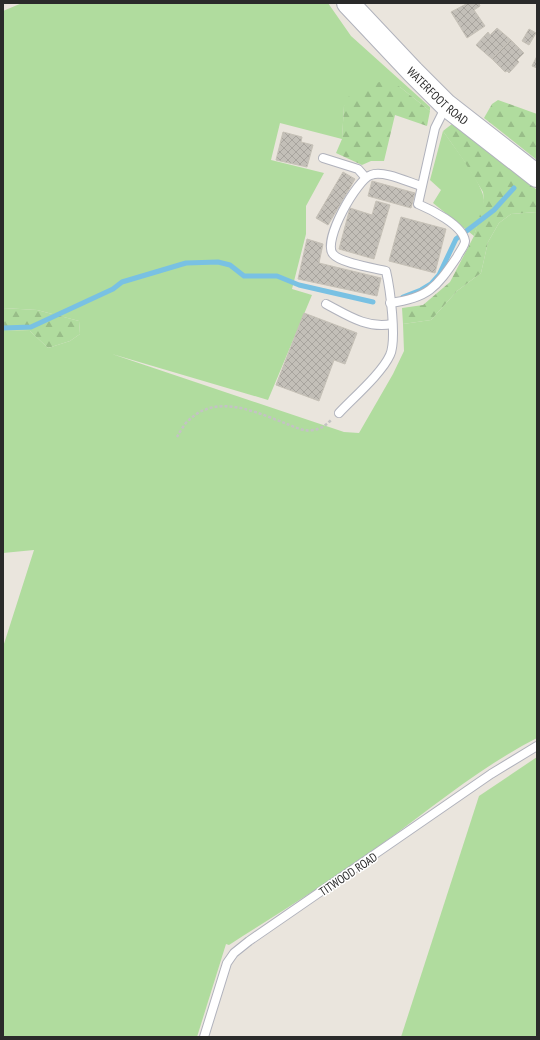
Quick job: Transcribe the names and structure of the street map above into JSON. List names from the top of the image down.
{
  "streets": {
    "street": ["WATERFOOT ROAD"],
    "lane": ["TITWOOD ROAD"]
  }
}
